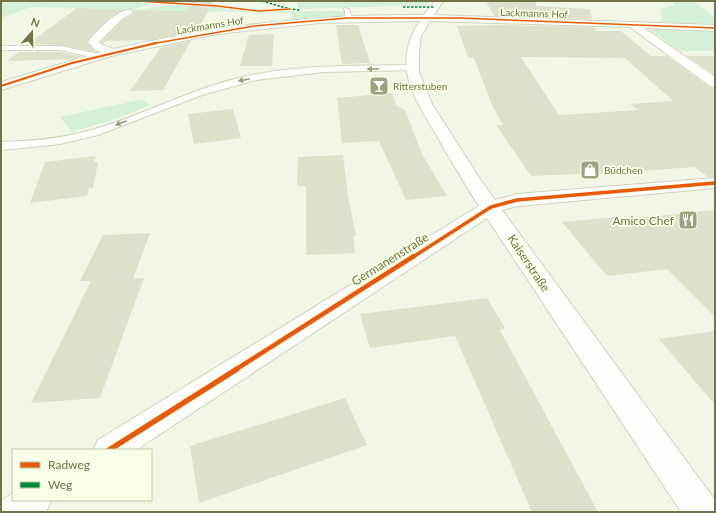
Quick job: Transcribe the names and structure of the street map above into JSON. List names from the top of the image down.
{
  "streets": {
    "street": ["Lackmanns Hof", "Germanenstraße", "Kaiserstraße"]
  },
  "crossings": [
    ["Lackmanns Hof", "Kaiserstraße"],
    ["Germanenstraße", "Kaiserstraße"]
  ],
  "places": {
    "bar": ["Ritterstuben"],
    "shop": ["Büdchen"],
    "restaurant": ["Amico Chef"]
  },
  "legend": ["Radweg", "Weg"],
  "north": "top"
}
